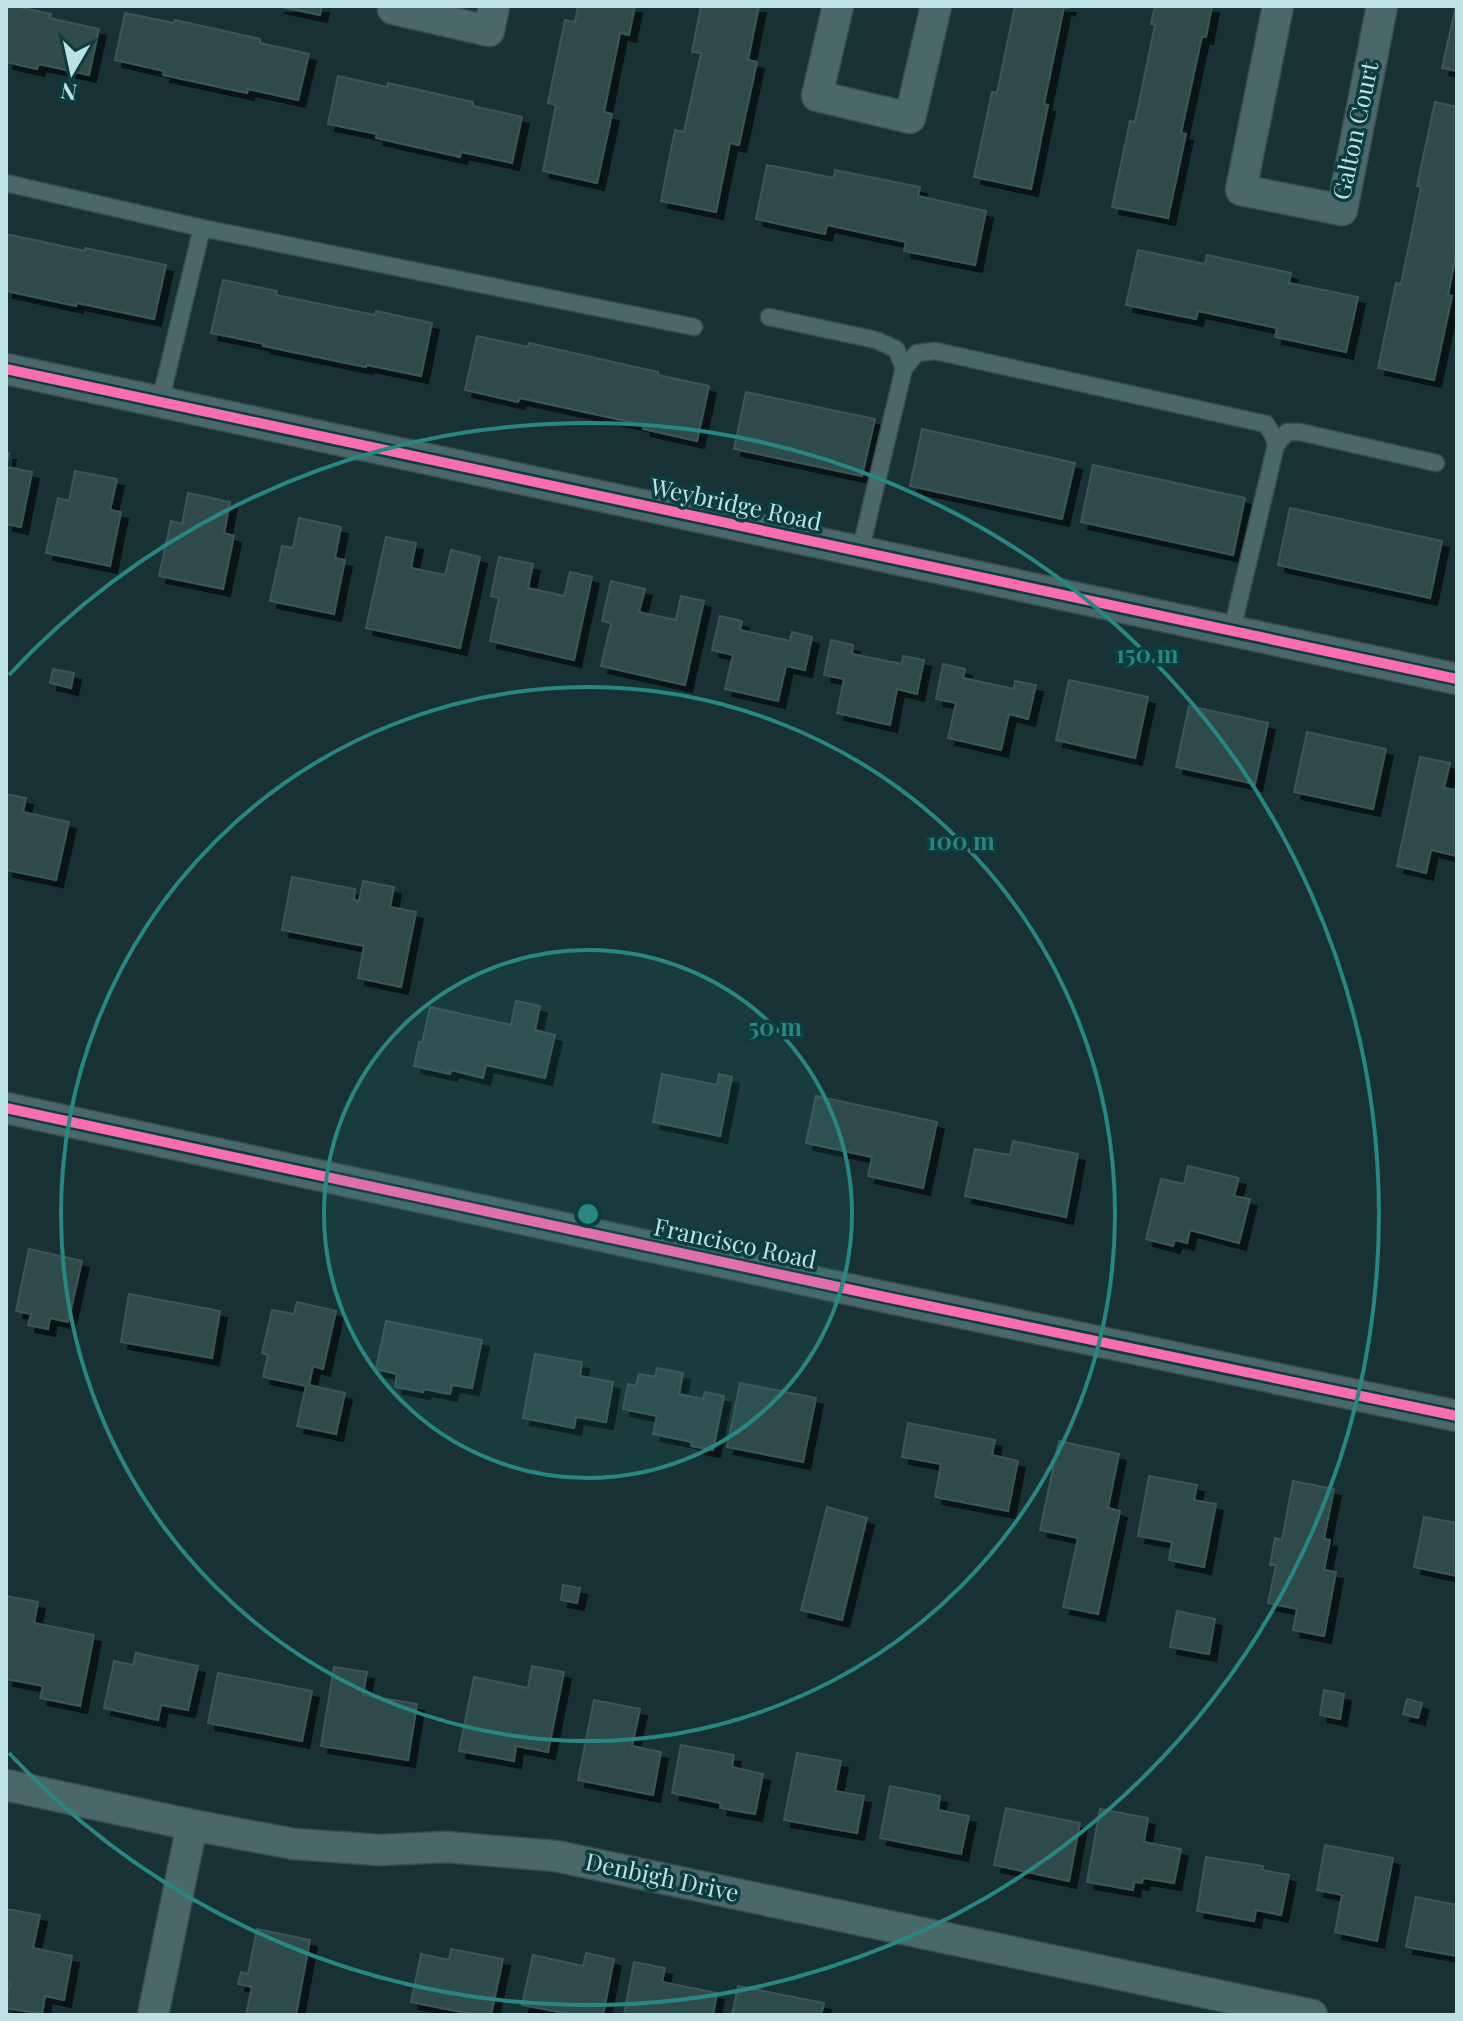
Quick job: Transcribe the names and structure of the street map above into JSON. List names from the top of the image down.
{
  "streets": {
    "street": [
      "Galton Court",
      "Weybridge Road",
      "Francisco Road",
      "Denbigh Drive"
    ]
  },
  "north": "bottom",
  "rings": ["150 m", "100 m", "50 m"]
}
